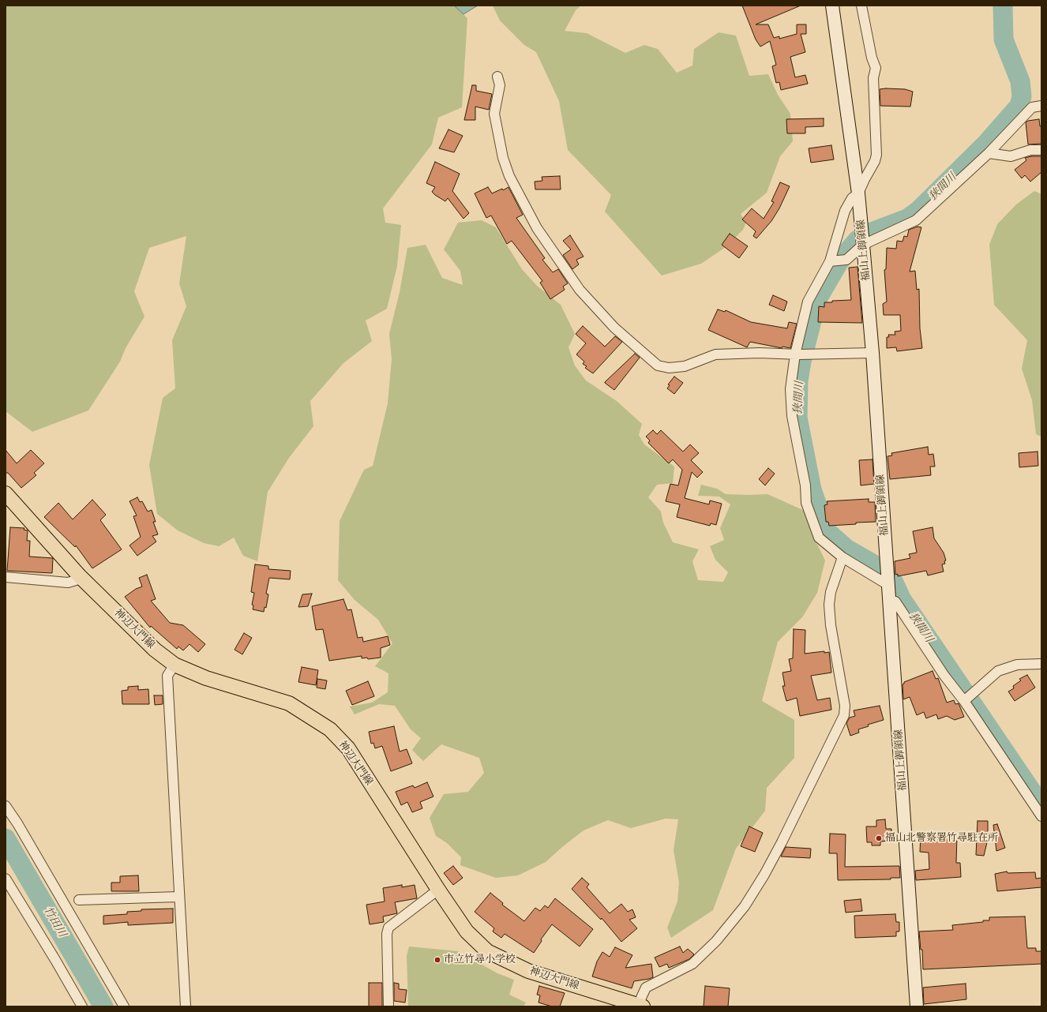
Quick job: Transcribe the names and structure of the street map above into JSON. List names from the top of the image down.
{
  "streets": {
    "main road": ["福山上御領線", "神辺大門線"]
  },
  "water": ["狭間川", "竹田川"],
  "places": ["福山北警察署竹尋駐在所", "市立竹尋小学校"]
}
